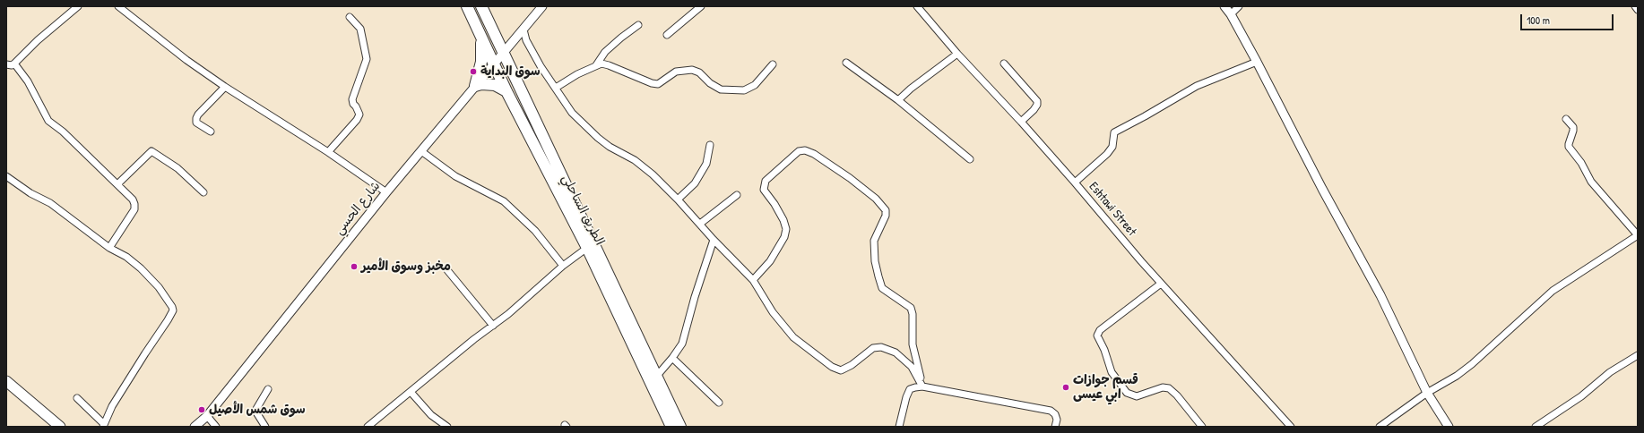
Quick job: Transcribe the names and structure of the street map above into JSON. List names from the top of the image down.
{
  "streets": {
    "highway": ["الطريق الساحلي"],
    "street": ["شارع الحسي", "Eshtawi Street"]
  },
  "crossings": [
    ["شارع الحسي", "الطريق الساحلي"]
  ],
  "places": [
    "سوق البداية",
    "مخبز وسوق الأمير",
    "قسم جوازات ابي عيسى",
    "سوق شمس الأصيل"
  ],
  "scale_bar": "100 m"
}
